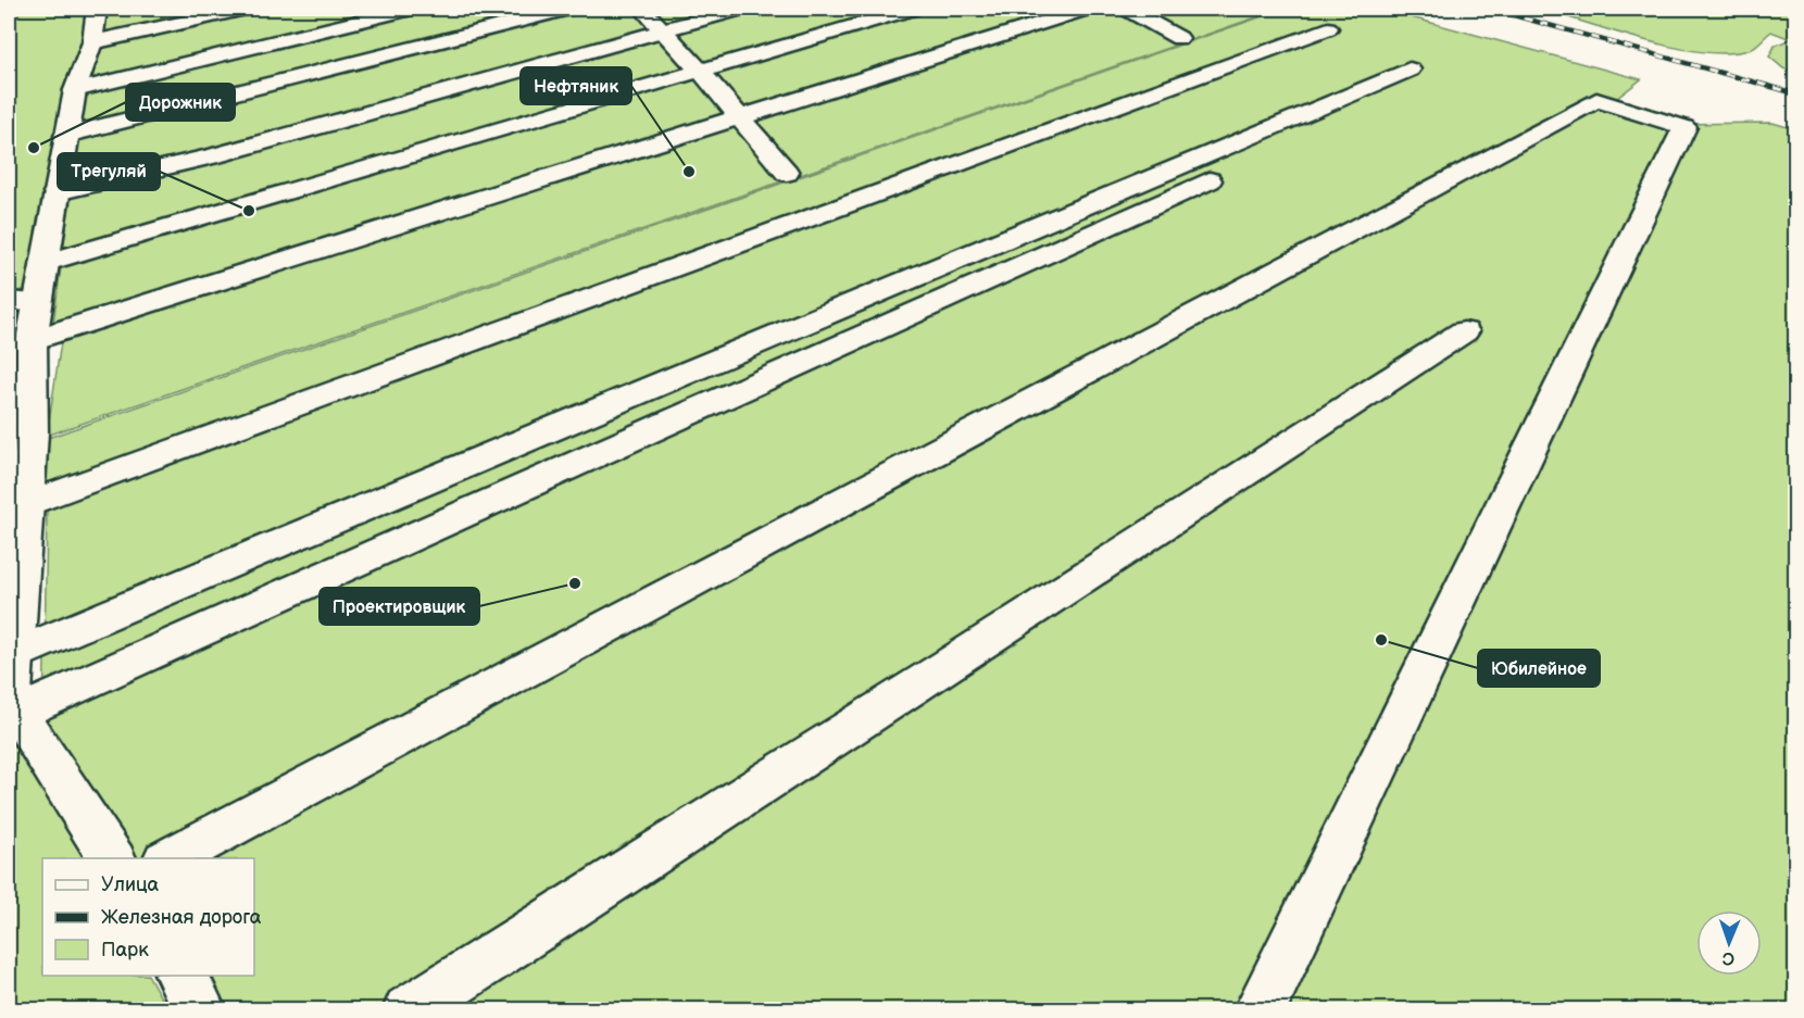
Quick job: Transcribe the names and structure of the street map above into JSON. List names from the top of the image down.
{
  "places": [
    "Дорожник",
    "Нефтяник",
    "Трегуляй",
    "Проектировщик",
    "Юбилейное"
  ],
  "legend": ["Улица", "Железная дорога", "Парк"],
  "north": "bottom"
}
